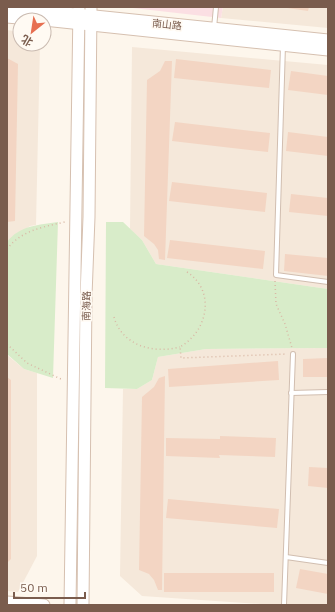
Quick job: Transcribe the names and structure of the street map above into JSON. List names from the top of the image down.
{
  "streets": {
    "main road": ["南山路", "南海路"]
  },
  "crossings": [
    ["南山路", "南海路"]
  ],
  "scale_bar": "50 m",
  "north": "bottom left"
}
